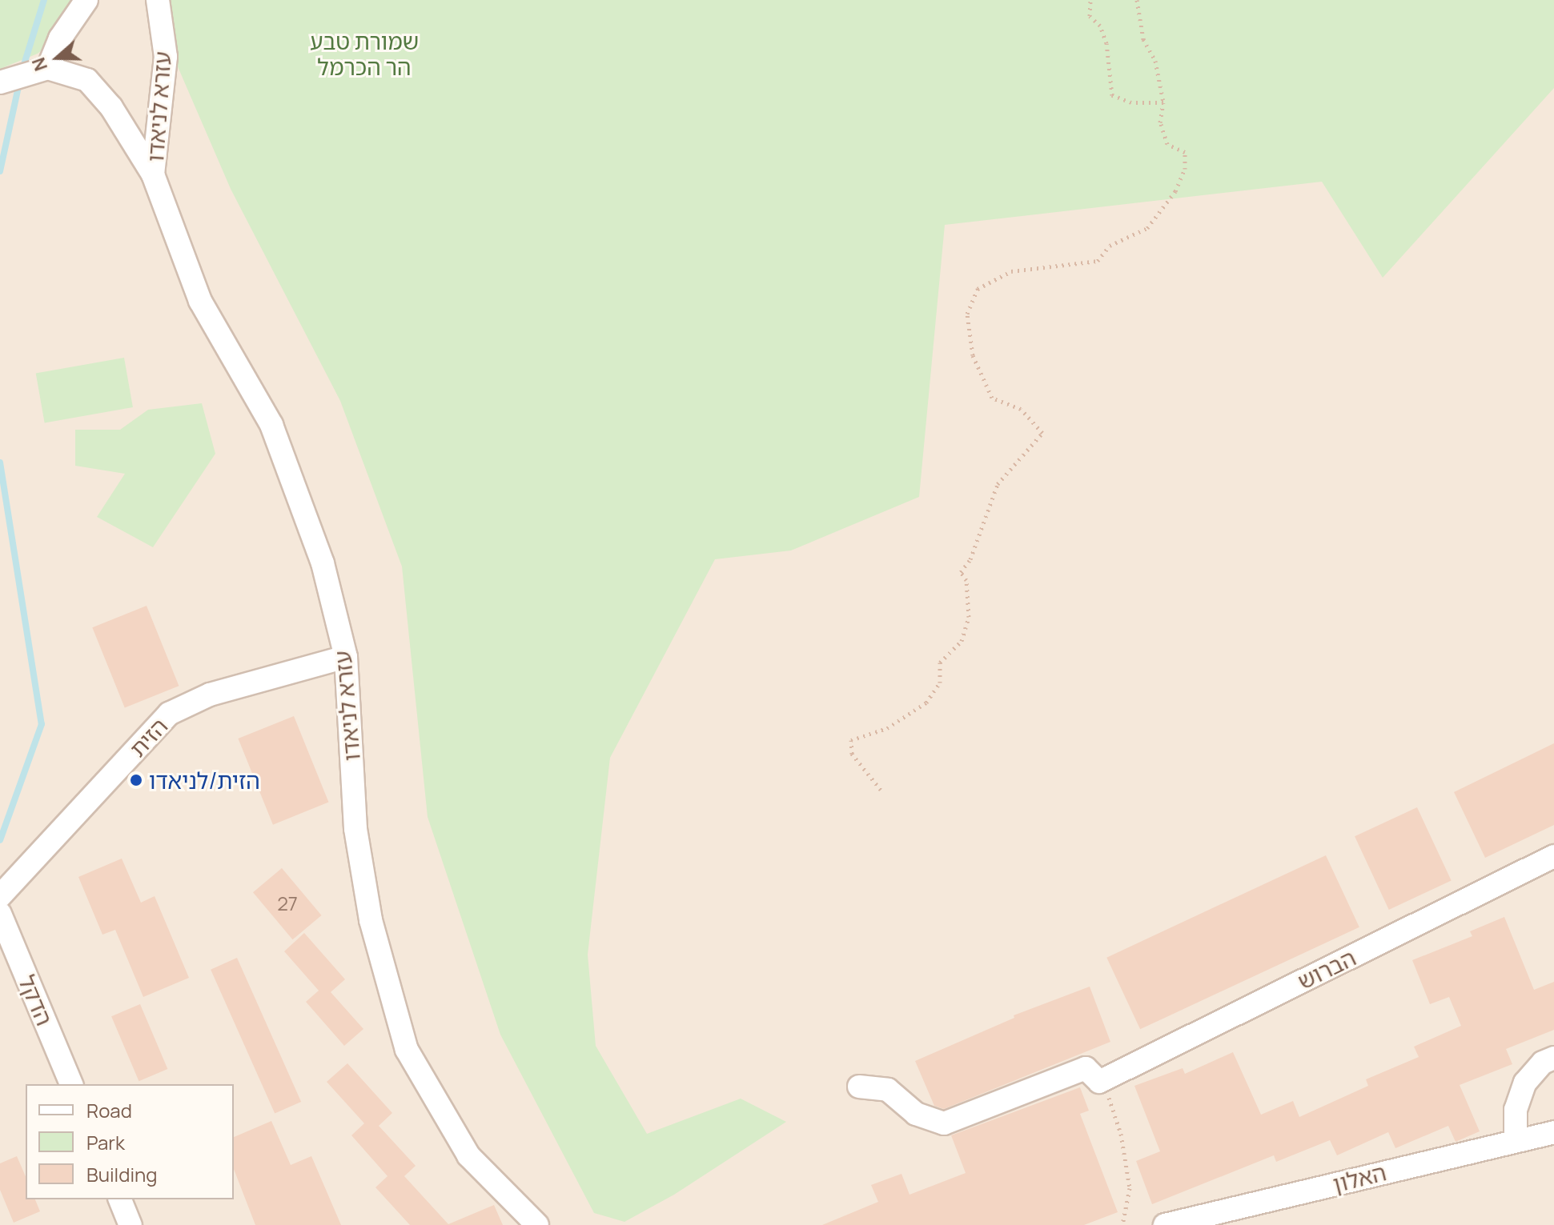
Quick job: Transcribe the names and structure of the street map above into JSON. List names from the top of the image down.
{
  "streets": {
    "street": [
      "עזרא לניאדו",
      "הזית",
      "הברוש",
      "הדקל",
      "האלון"
    ]
  },
  "crossings": [
    ["עזרא לניאדו", "הזית"]
  ],
  "parks": ["שמורת טבע הר הכרמל"],
  "places": ["הזית/לניאדו"],
  "house_numbers": ["27"],
  "legend": ["Road", "Park", "Building"],
  "north": "left"
}
